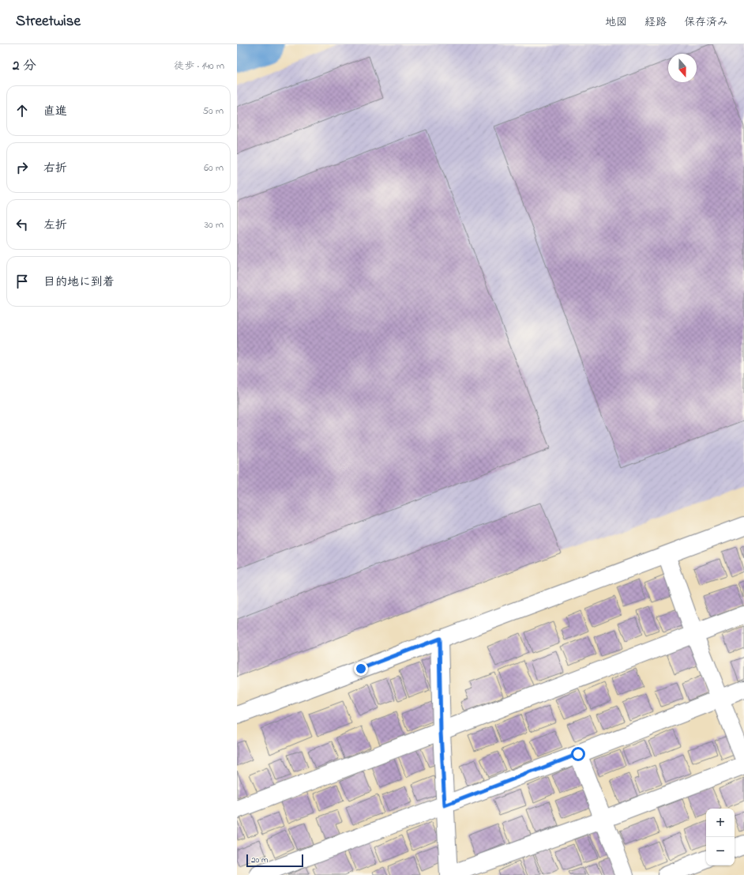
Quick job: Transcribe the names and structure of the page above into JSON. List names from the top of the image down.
{
  "scale_bar": "20 m",
  "north": "bottom",
  "page": {
    "header": "Streetwise",
    "nav": ["地図", "経路", "保存済み"],
    "heading": ["2 分", "徒歩 · 140 m"],
    "list": [
      ["直進", "50 m"],
      ["右折", "60 m"],
      ["左折", "30 m"],
      "目的地に到着"
    ],
    "map_buttons": ["+", "−"],
    "scale": "20 m"
  }
}
